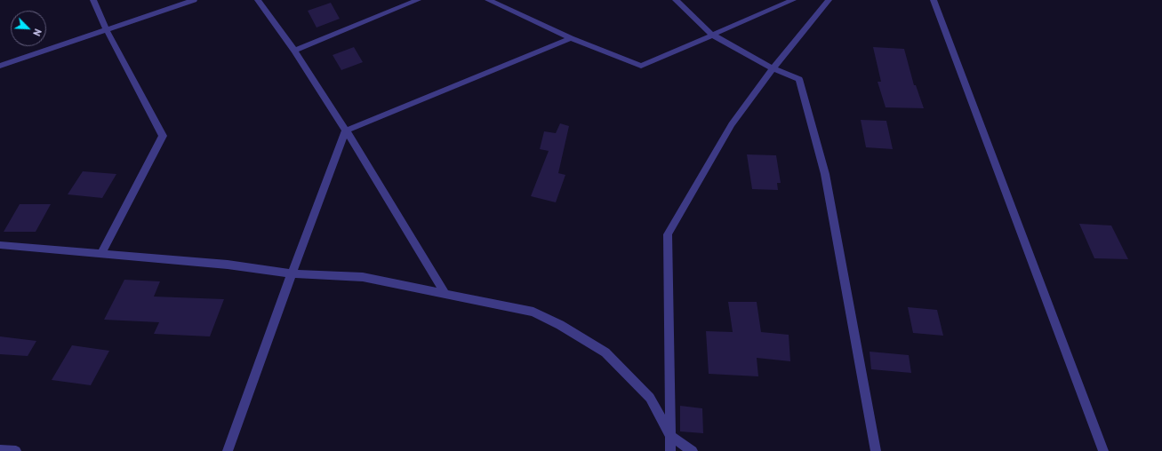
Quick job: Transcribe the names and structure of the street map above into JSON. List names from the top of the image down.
{
  "north": "bottom right"
}
